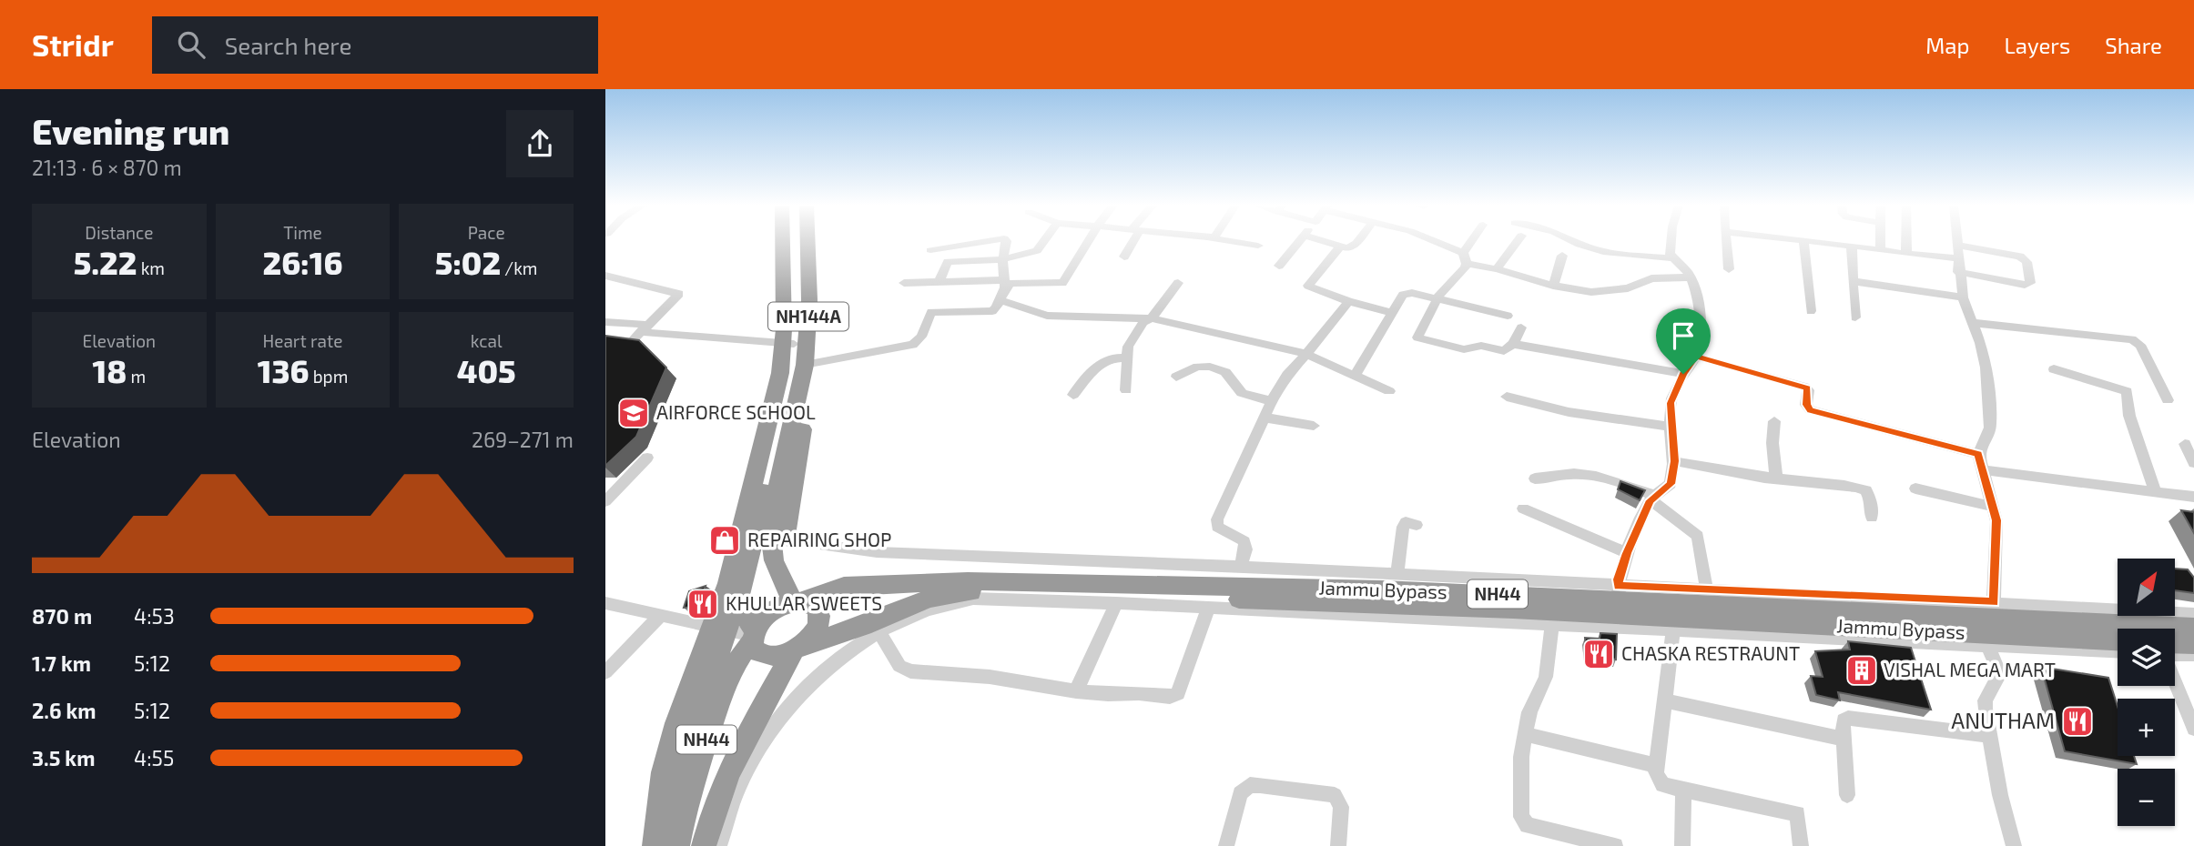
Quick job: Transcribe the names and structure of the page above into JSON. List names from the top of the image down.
{
  "streets": {
    "highway": ["NH144A", "Jammu Bypass", "NH44"]
  },
  "crossings": [
    ["NH144A", "Jammu Bypass"],
    ["NH144A", "NH44"],
    ["Jammu Bypass", "NH44"]
  ],
  "places": {
    "school or university": ["AIRFORCE SCHOOL"],
    "shop": ["REPAIRING SHOP"],
    "restaurant": ["KHULLAR SWEETS", "CHASKA RESTRAUNT", "ANUTHAM"],
    "building": ["VISHAL MEGA MART"]
  },
  "north": "top right",
  "page": {
    "header": "Stridr",
    "search": "Search here",
    "nav": ["Map", "Layers", "Share"],
    "heading": ["Evening run", "21:13 · 6 × 870 m"],
    "stats": [
      ["Distance", "5.22 km"],
      ["Time", "26:16"],
      ["Pace", "5:02 /km"],
      ["Elevation", "18 m"],
      ["Heart rate", "136 bpm"],
      ["kcal", "405"]
    ],
    "chart": ["Elevation", "269–271 m"],
    "map_buttons": ["+", "−"],
    "list": [
      {
        "name": "870 m",
        "note": "4:53"
      },
      {
        "name": "1.7 km",
        "note": "5:12"
      },
      {
        "name": "2.6 km",
        "note": "5:12"
      },
      {
        "name": "3.5 km",
        "note": "4:55"
      }
    ]
  }
}
